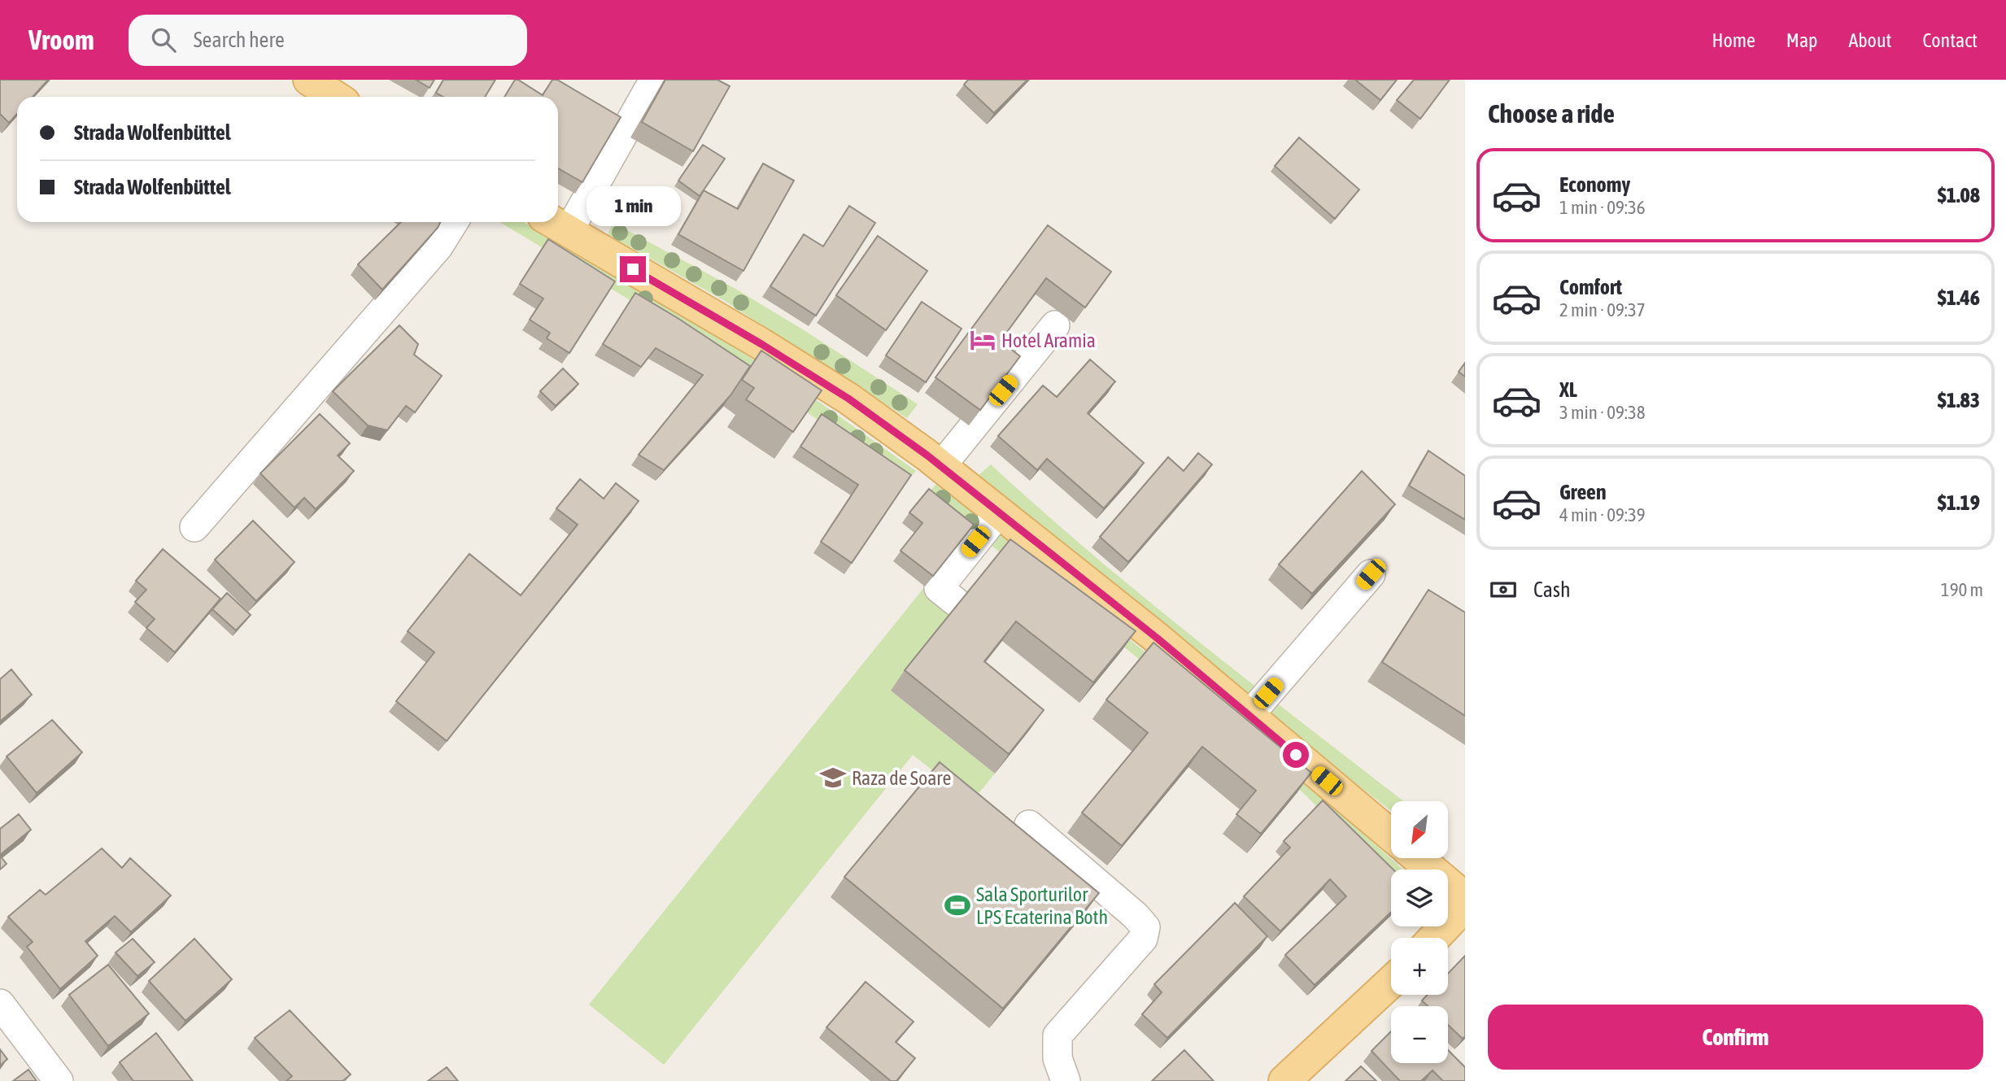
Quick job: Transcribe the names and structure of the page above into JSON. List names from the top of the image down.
{
  "places": {
    "hotel": ["Hotel Aramia"],
    "school or university": ["Raza de Soare"],
    "sports": ["Sala Sporturilor LPS Ecaterina Both"]
  },
  "north": "bottom left",
  "page": {
    "header": "Vroom",
    "search": "Search here",
    "nav": [
      "Home",
      "Map",
      "About",
      "Contact"
    ],
    "heading": "Choose a ride",
    "banner": ["Strada Wolfenbüttel", "Strada Wolfenbüttel"],
    "list": [
      {
        "name": "Economy",
        "note": "1 min · 09:36",
        "value": "$1.08"
      },
      {
        "name": "Comfort",
        "note": "2 min · 09:37",
        "value": "$1.46"
      },
      {
        "name": "XL",
        "note": "3 min · 09:38",
        "value": "$1.83"
      },
      {
        "name": "Green",
        "note": "4 min · 09:39",
        "value": "$1.19"
      }
    ],
    "bubble": "1 min",
    "pay": ["Cash", "190 m"],
    "map_buttons": ["+", "−"],
    "buttons": "Confirm"
  }
}
